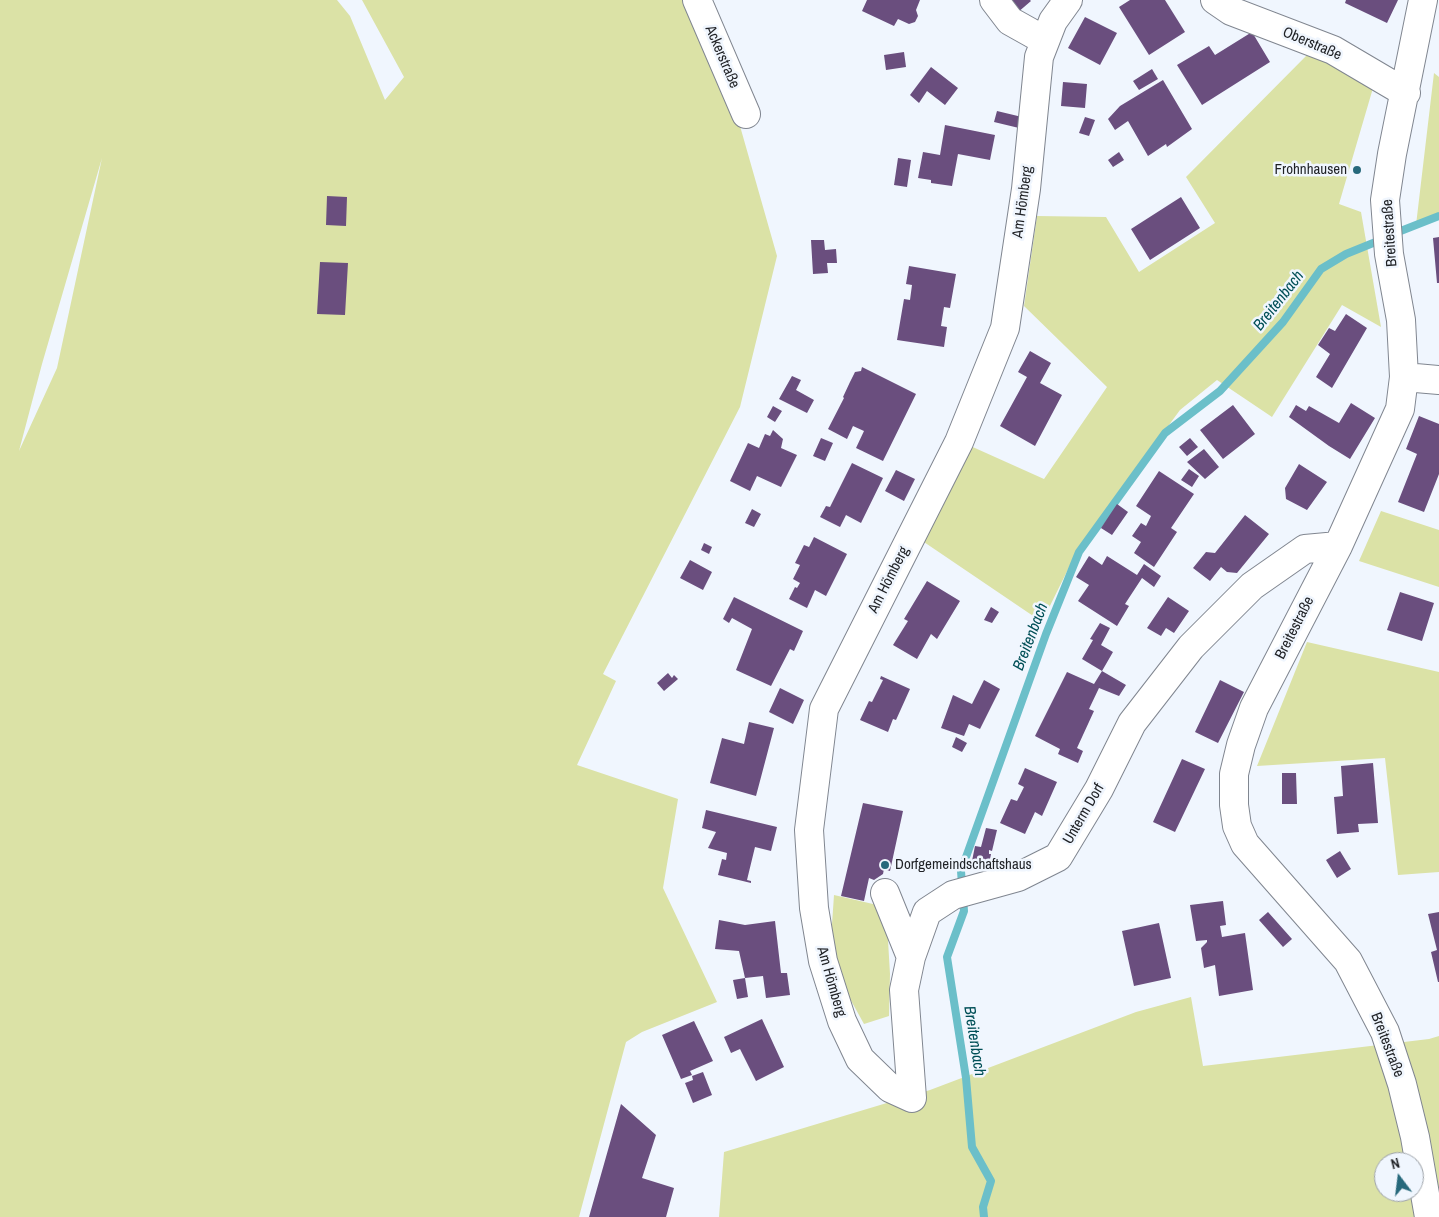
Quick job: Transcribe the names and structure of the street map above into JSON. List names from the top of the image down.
{
  "streets": {
    "street": [
      "Oberstraße",
      "Ackerstraße",
      "Am Hömberg",
      "Breitestraße",
      "Unterm Dorf"
    ]
  },
  "crossings": [
    ["Oberstraße", "Breitestraße"],
    ["Am Hömberg", "Unterm Dorf"],
    ["Breitestraße", "Unterm Dorf"]
  ],
  "water": ["Breitenbach"],
  "places": ["Frohnhausen", "Dorfgemeindschaftshaus"],
  "north": "top"
}
